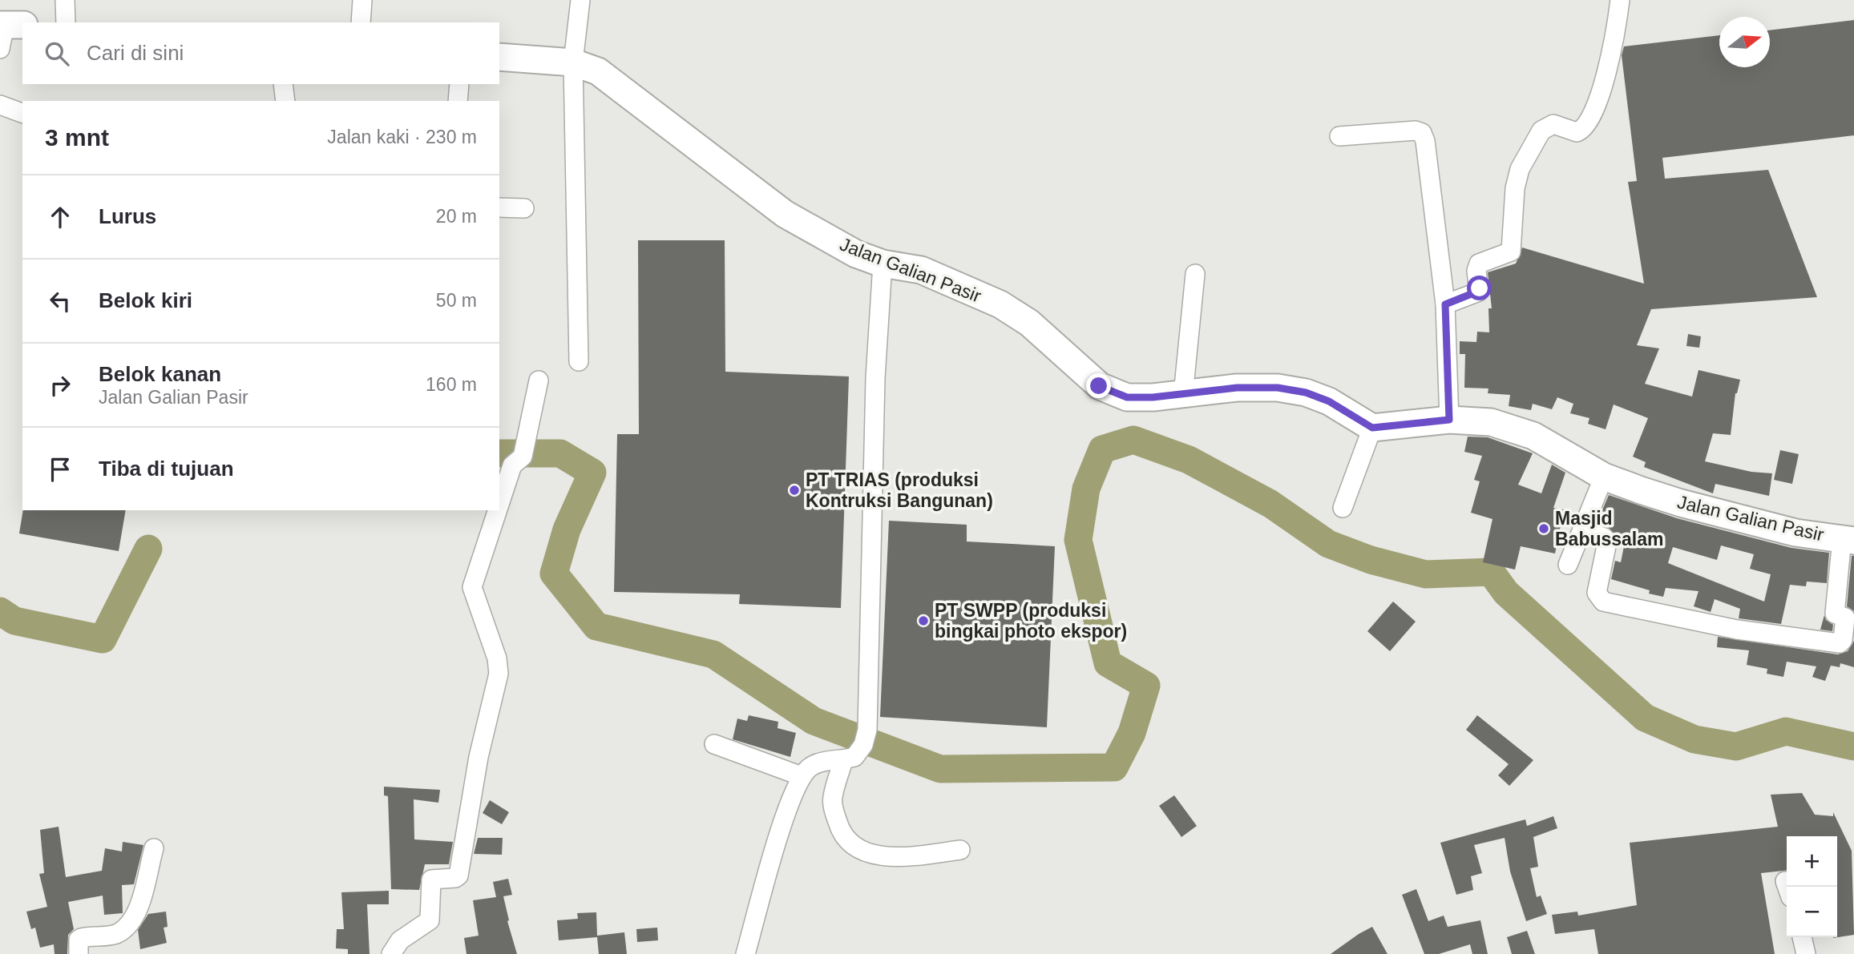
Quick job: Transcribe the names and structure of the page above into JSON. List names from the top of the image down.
{
  "streets": {
    "street": ["Jalan Galian Pasir"]
  },
  "places": ["PT TRIAS (produksi Kontruksi Bangunan)", "Masjid Babussalam", "PT SWPP (produksi bingkai photo ekspor)"],
  "north": "right",
  "page": {
    "search": "Cari di sini",
    "heading": ["3 mnt", "Jalan kaki · 230 m"],
    "list": [
      ["Lurus", "20 m"],
      ["Belok kiri", "50 m"],
      ["Belok kanan", "Jalan Galian Pasir", "160 m"],
      "Tiba di tujuan"
    ],
    "map_buttons": ["+", "−"]
  }
}
